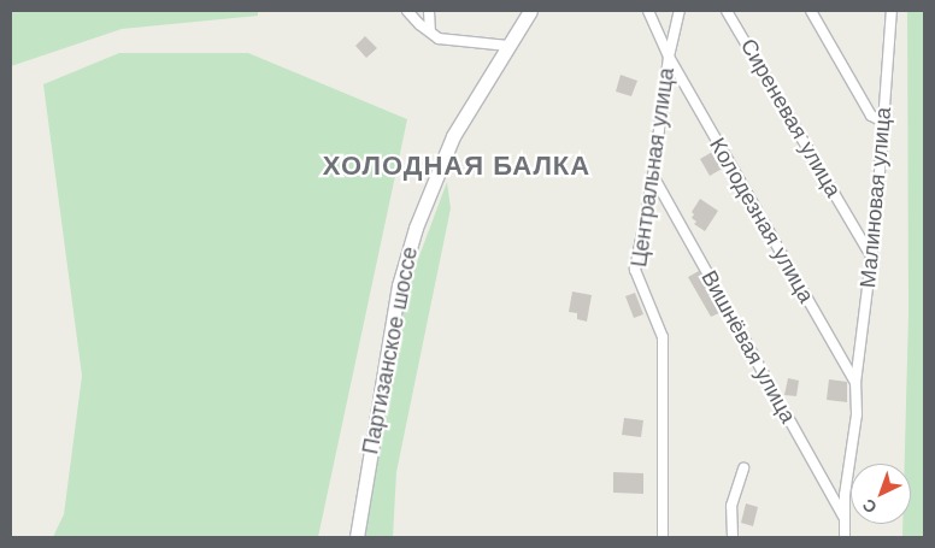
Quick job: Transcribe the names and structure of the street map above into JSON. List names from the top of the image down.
{
  "streets": {
    "main road": ["Партизанское шоссе"],
    "street": [
      "Сиреневая улица",
      "Центральная улица",
      "Малиновая улица",
      "Колодезная улица",
      "Вишнёвая улица"
    ]
  },
  "crossings": [
    ["Сиреневая улица", "Малиновая улица"],
    ["Центральная улица", "Колодезная улица"],
    ["Центральная улица", "Вишнёвая улица"],
    ["Малиновая улица", "Колодезная улица"],
    ["Малиновая улица", "Вишнёвая улица"]
  ],
  "districts": ["ХОЛОДНАЯ БАЛКА"],
  "north": "bottom left"
}
